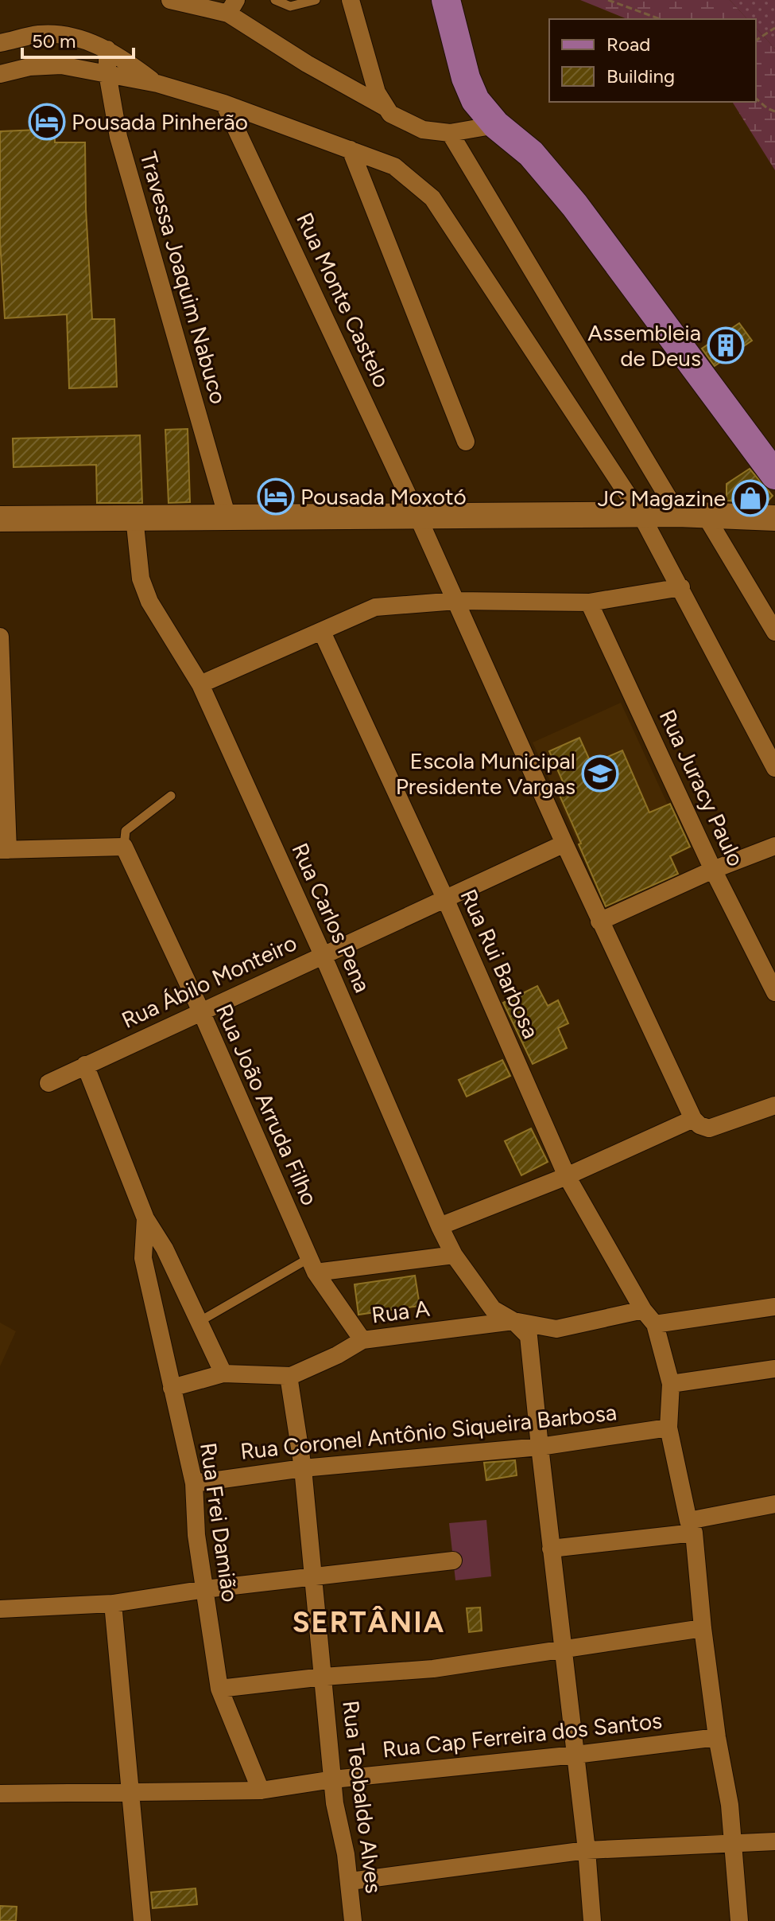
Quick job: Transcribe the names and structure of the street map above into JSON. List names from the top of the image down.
{
  "streets": {
    "street": [
      "Travessa Joaquim Nabuco",
      "Rua Monte Castelo",
      "Rua Juracy Paulo",
      "Rua Carlos Pena",
      "Rua Rui Barbosa",
      "Rua Ábilo Monteiro",
      "Rua João Arruda Filho",
      "Rua A",
      "Rua Coronel Antônio Siqueira Barbosa",
      "Rua Frei Damião",
      "Rua Cap Ferreira dos Santos",
      "Rua Teobaldo Alves"
    ]
  },
  "crossings": [
    ["Rua Monte Castelo", "Rua Ábilo Monteiro"],
    ["Rua Carlos Pena", "Rua Ábilo Monteiro"],
    ["Rua Carlos Pena", "Rua A"],
    ["Rua Rui Barbosa", "Rua Ábilo Monteiro"],
    ["Rua Rui Barbosa", "Rua A"],
    ["Rua Ábilo Monteiro", "Rua João Arruda Filho"],
    ["Rua Ábilo Monteiro", "Rua Frei Damião"],
    ["Rua João Arruda Filho", "Rua A"],
    ["Rua A", "Rua Frei Damião"],
    ["Rua A", "Rua Teobaldo Alves"],
    ["Rua Coronel Antônio Siqueira Barbosa", "Rua Frei Damião"],
    ["Rua Coronel Antônio Siqueira Barbosa", "Rua Teobaldo Alves"],
    ["Rua Frei Damião", "Rua Cap Ferreira dos Santos"],
    ["Rua Cap Ferreira dos Santos", "Rua Teobaldo Alves"]
  ],
  "districts": ["SERTÂNIA"],
  "places": {
    "hotel": ["Pousada Pinherão", "Pousada Moxotó"],
    "building": ["Assembleia de Deus"],
    "shop": ["JC Magazine"],
    "school or university": ["Escola Municipal Presidente Vargas"]
  },
  "legend": ["Road", "Building"],
  "scale_bar": "50 m"
}
